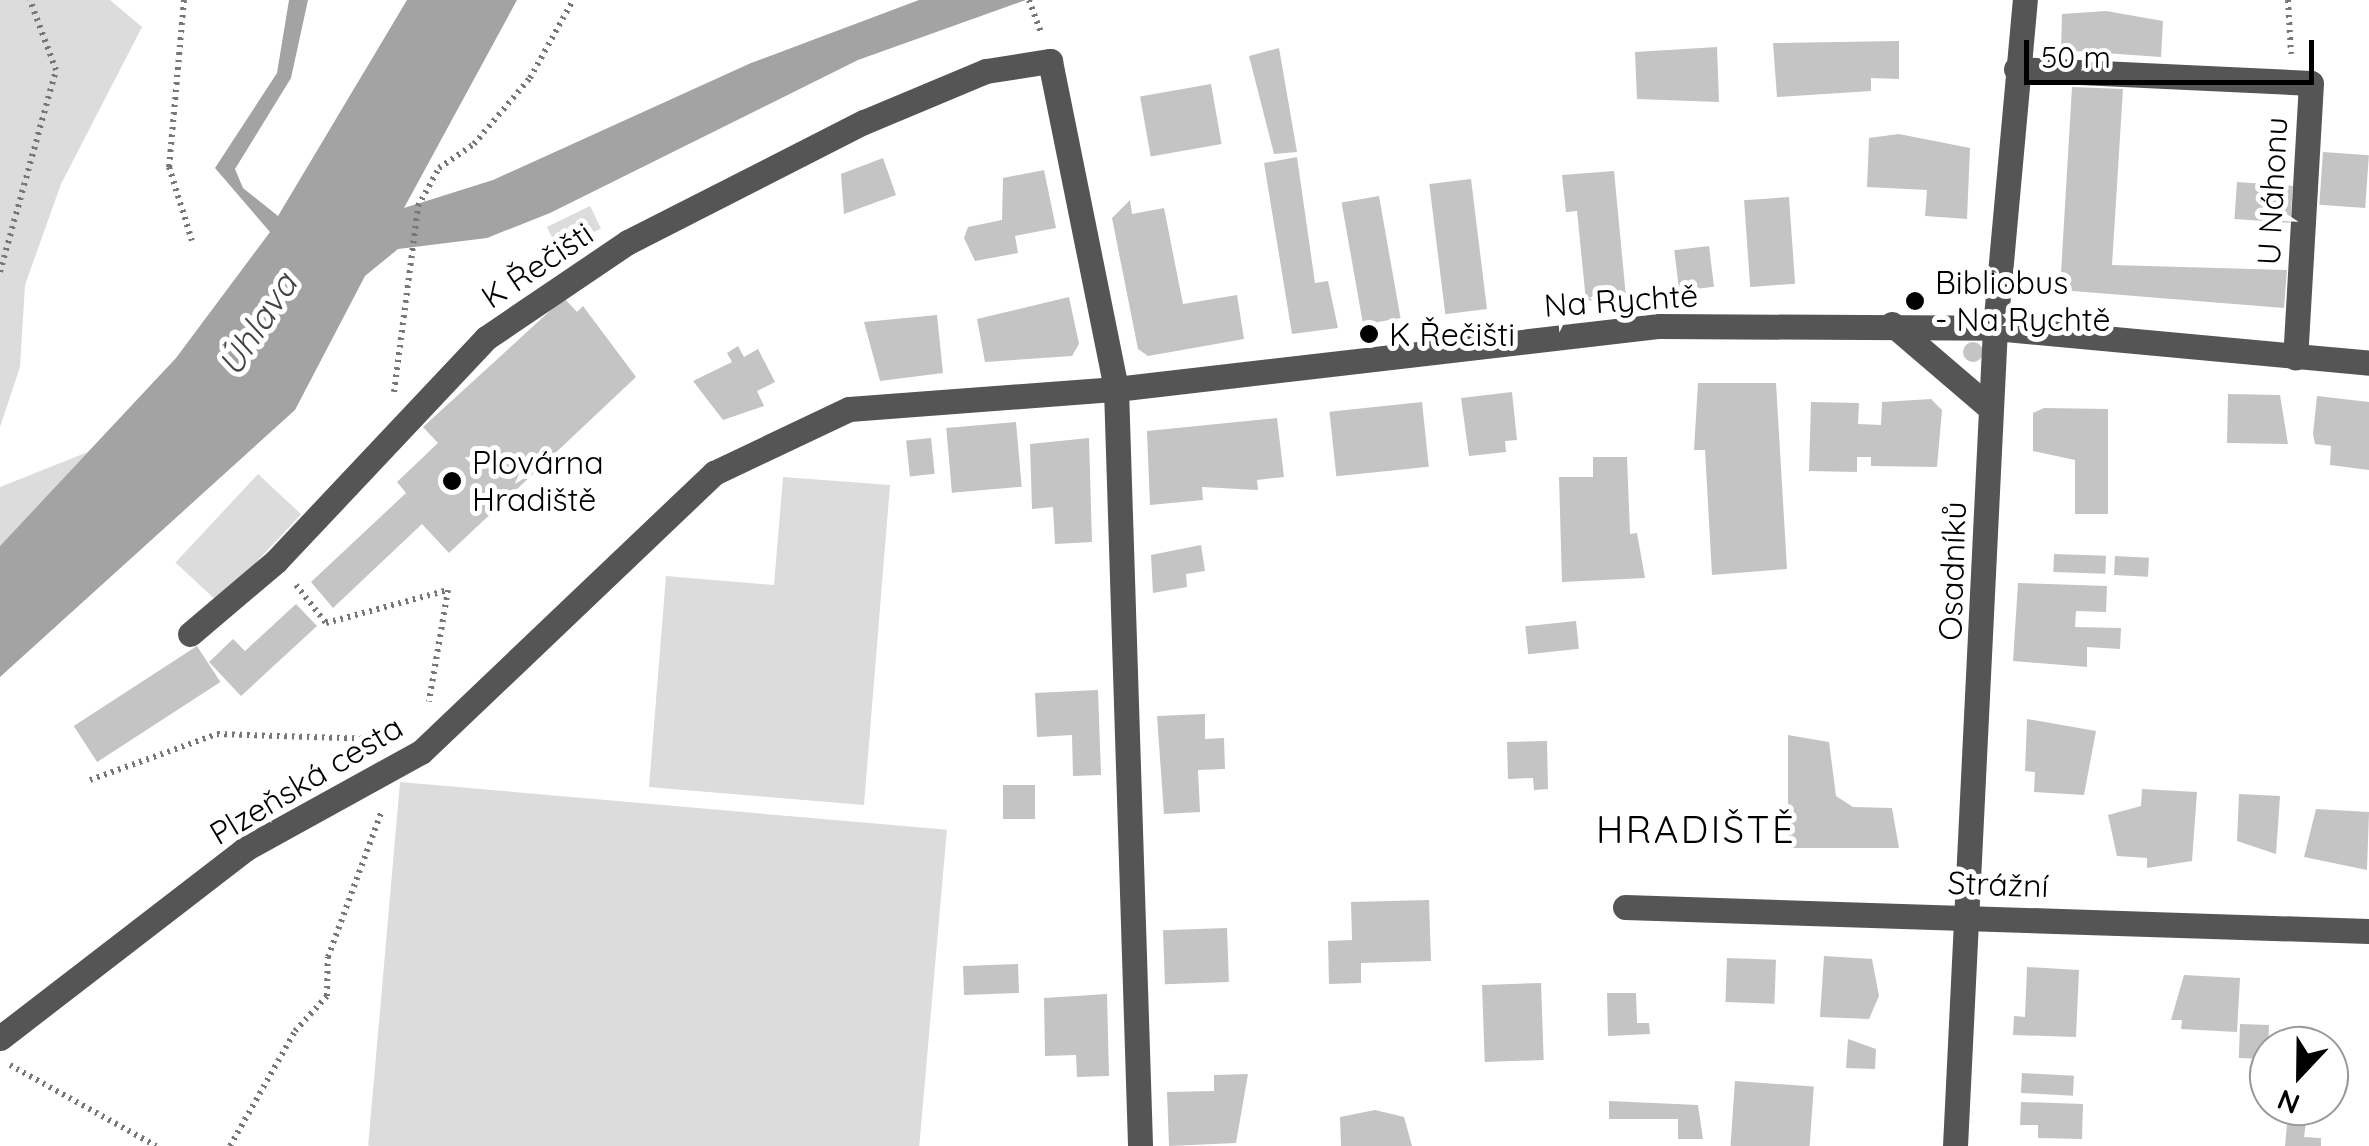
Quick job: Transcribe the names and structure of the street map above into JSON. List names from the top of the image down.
{
  "streets": {
    "street": [
      "U Náhonu",
      "K Řečišti",
      "Na Rychtě",
      "Osadníků",
      "Plzeňská cesta",
      "Strážní"
    ]
  },
  "crossings": [
    ["U Náhonu", "Na Rychtě"],
    ["U Náhonu", "Osadníků"],
    ["K Řečišti", "Na Rychtě"],
    ["Na Rychtě", "Osadníků"],
    ["Na Rychtě", "Plzeňská cesta"],
    ["Osadníků", "Strážní"]
  ],
  "districts": ["HRADIŠTĚ"],
  "water": ["Úhlava"],
  "places": ["Bibliobus - Na Rychtě", "K Řečišti", "Plovárna Hradiště"],
  "scale_bar": "50 m",
  "north": "bottom"
}
